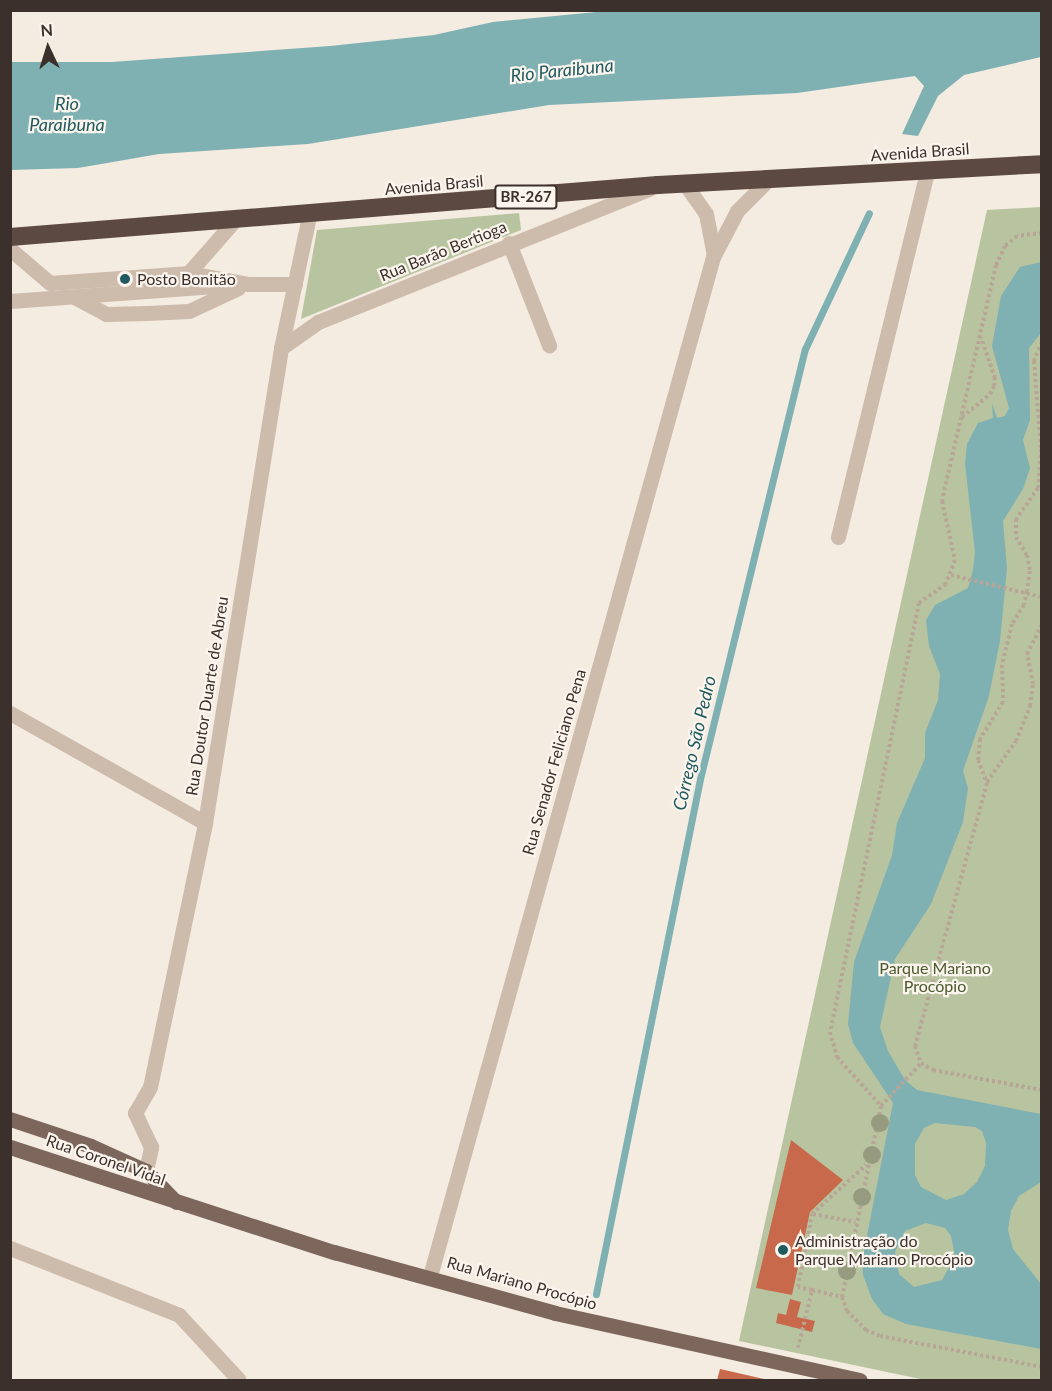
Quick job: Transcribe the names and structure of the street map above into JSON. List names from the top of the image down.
{
  "streets": {
    "highway": ["Avenida Brasil", "BR-267"],
    "main road": ["Rua Coronel Vidal", "Rua Mariano Procópio"],
    "street": ["Rua Barão Bertioga", "Rua Doutor Duarte de Abreu", "Rua Senador Feliciano Pena"]
  },
  "crossings": [
    ["Avenida Brasil", "Rua Barão Bertioga"],
    ["Avenida Brasil", "Rua Doutor Duarte de Abreu"],
    ["Avenida Brasil", "Rua Senador Feliciano Pena"],
    ["Rua Barão Bertioga", "Rua Doutor Duarte de Abreu"],
    ["Rua Doutor Duarte de Abreu", "Rua Coronel Vidal"],
    ["Rua Senador Feliciano Pena", "Rua Mariano Procópio"],
    ["Rua Coronel Vidal", "Rua Mariano Procópio"]
  ],
  "water": ["Rio Paraibuna", "Córrego São Pedro"],
  "parks": ["Parque Mariano Procópio"],
  "places": ["Posto Bonitão", "Administração do Parque Mariano Procópio"],
  "north": "top"
}
